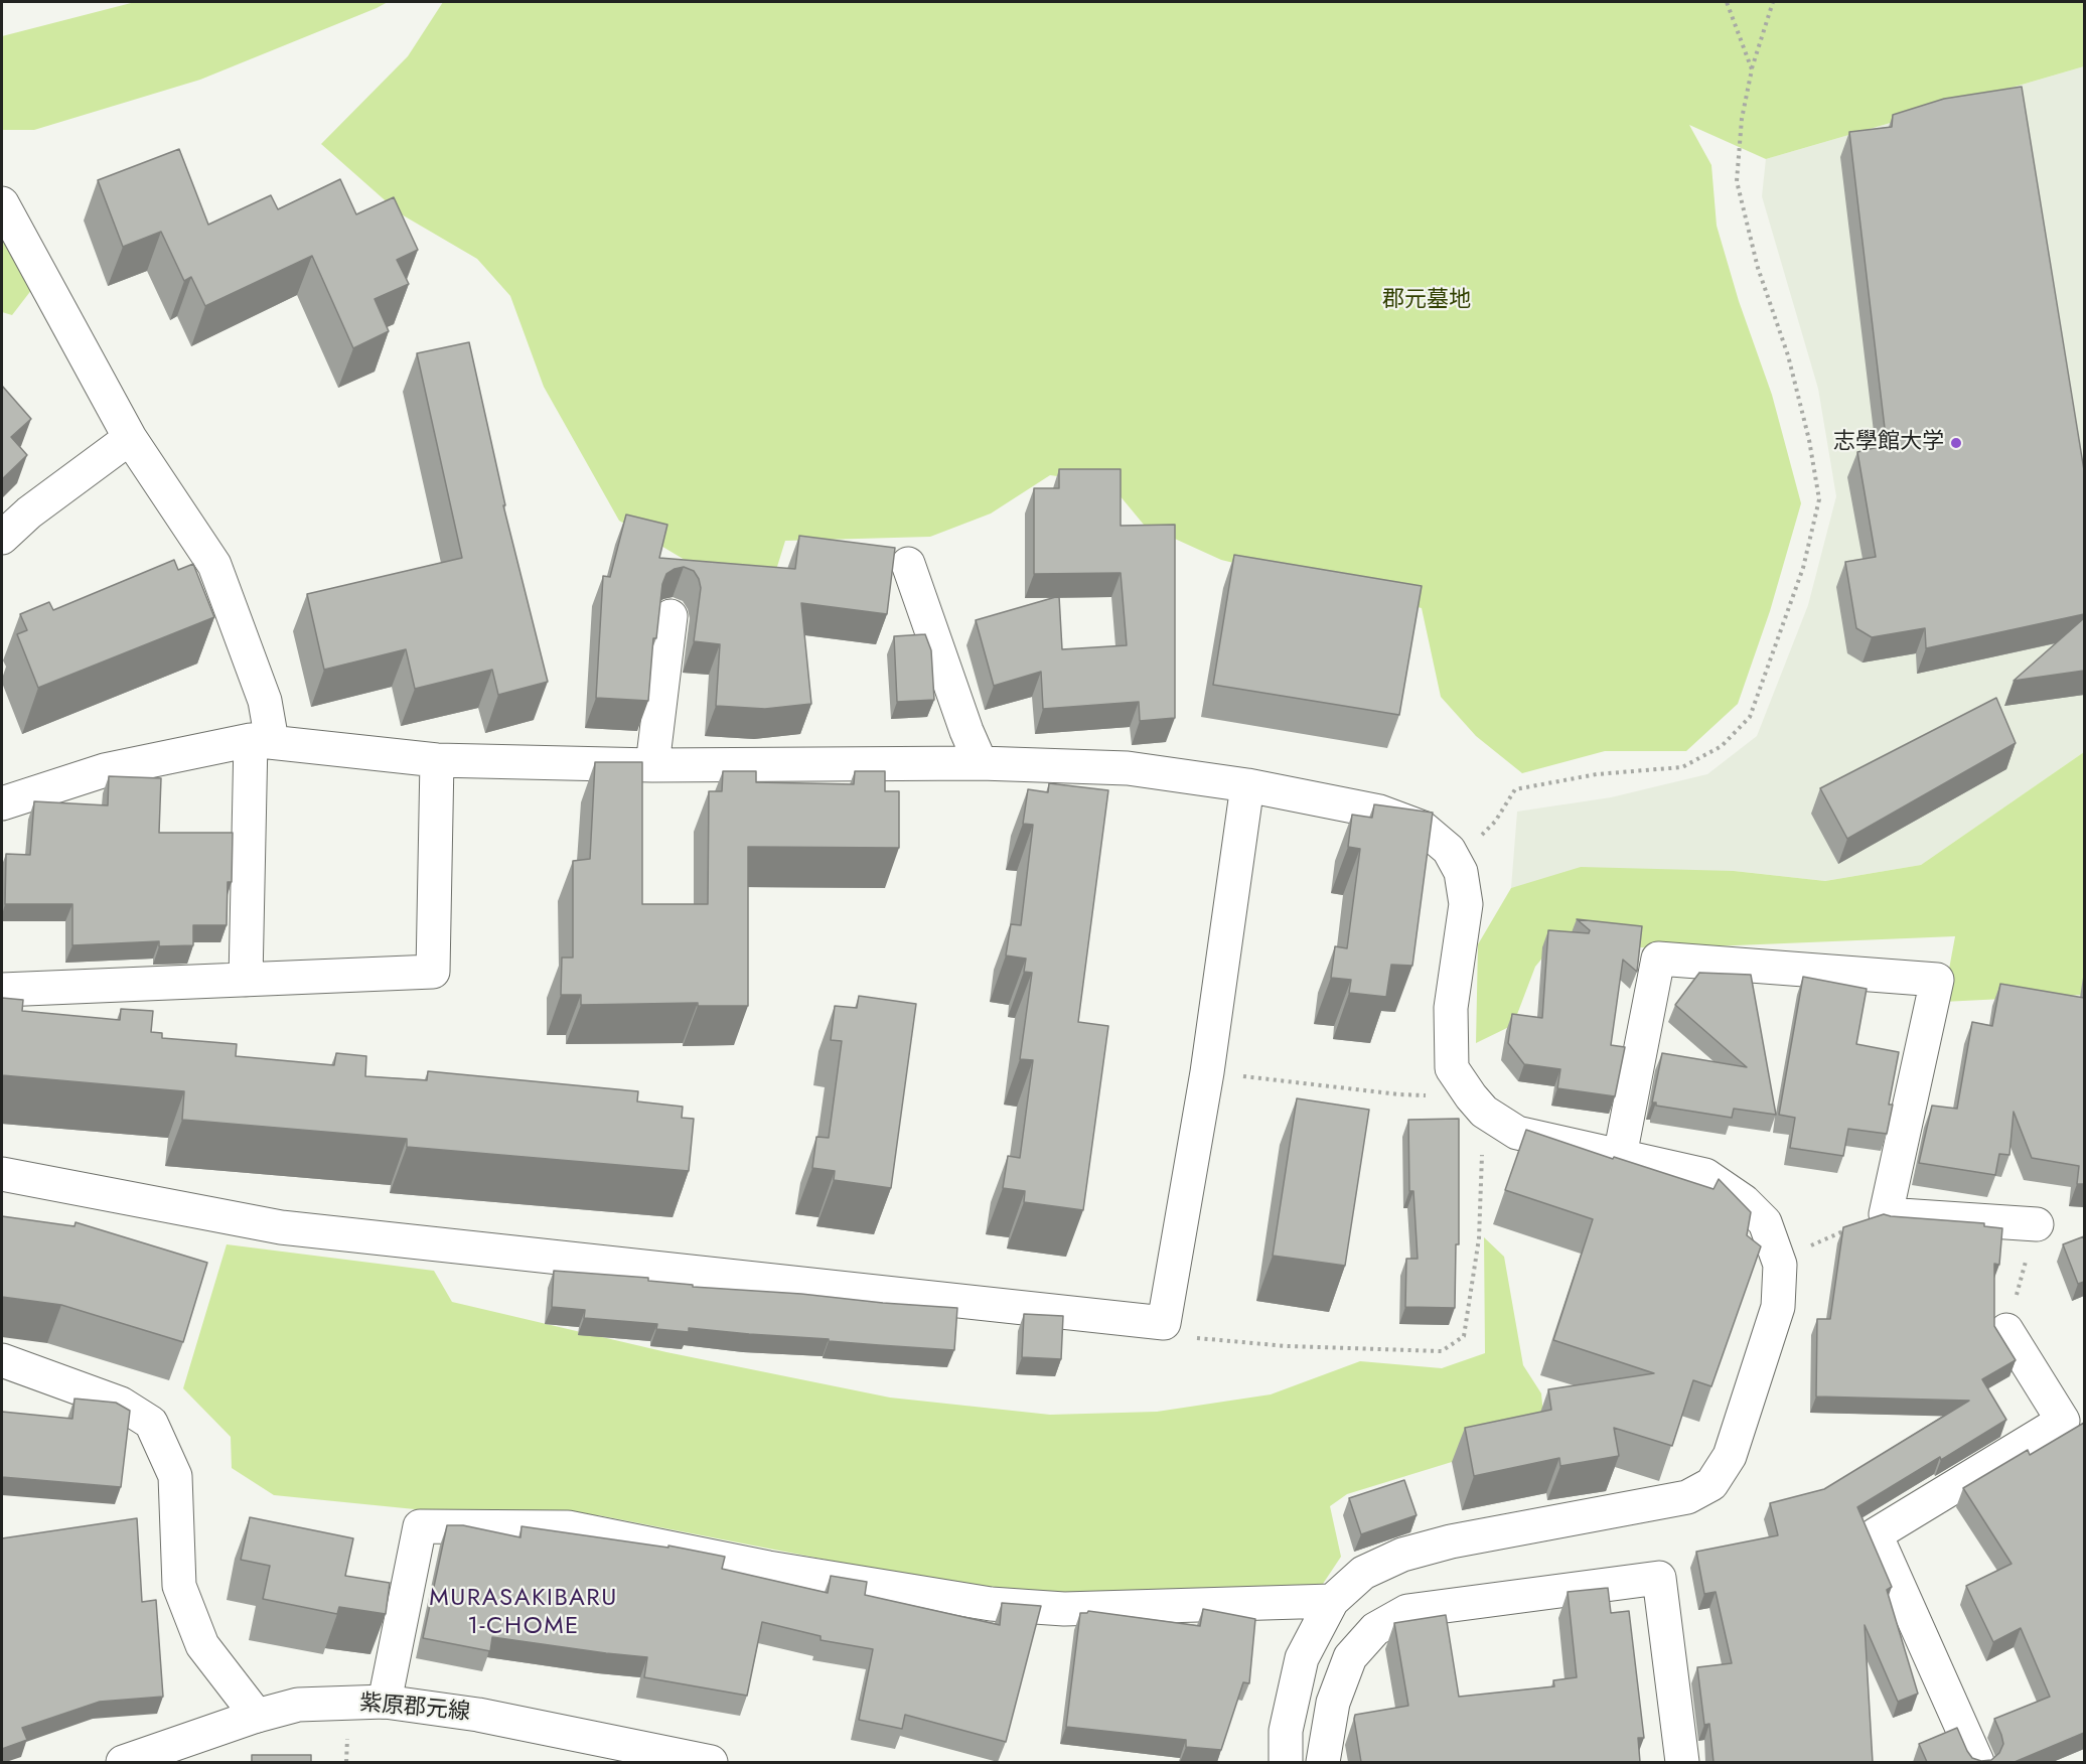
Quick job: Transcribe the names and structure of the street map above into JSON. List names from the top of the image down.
{
  "streets": {
    "street": ["紫原郡元線"]
  },
  "districts": ["MURASAKIBARU 1-CHOME"],
  "parks": ["郡元墓地"],
  "places": ["志學館大学"]
}
